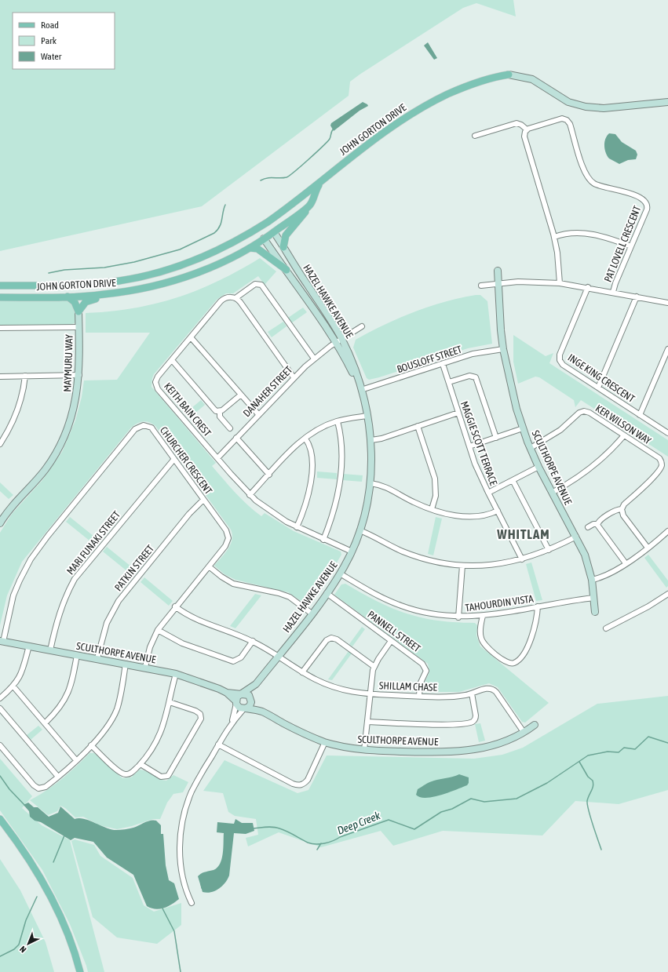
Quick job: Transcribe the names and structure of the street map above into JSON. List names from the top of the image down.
{
  "streets": {
    "main road": ["JOHN GORTON DRIVE"],
    "street": [
      "PAT LOVELL CRESCENT",
      "HAZEL HAWKE AVENUE",
      "BOUSLOFF STREET",
      "MAYMURU WAY",
      "INGE KING CRESCENT",
      "DANAHER STREET",
      "KEITH BAIN CREST",
      "KER WILSON WAY",
      "MAGGIE SCOTT TERRACE",
      "CHURCHER CRESCENT",
      "SCULTHORPE AVENUE",
      "MARI FUNAKI STREET",
      "PATKIN STREET",
      "TAHOURDIN VISTA",
      "PANNELL STREET",
      "SHILLAM CHASE"
    ]
  },
  "crossings": [
    ["JOHN GORTON DRIVE", "HAZEL HAWKE AVENUE"],
    ["HAZEL HAWKE AVENUE", "BOUSLOFF STREET"],
    ["HAZEL HAWKE AVENUE", "DANAHER STREET"],
    ["HAZEL HAWKE AVENUE", "KEITH BAIN CREST"],
    ["HAZEL HAWKE AVENUE", "SCULTHORPE AVENUE"],
    ["HAZEL HAWKE AVENUE", "TAHOURDIN VISTA"],
    ["HAZEL HAWKE AVENUE", "PANNELL STREET"],
    ["HAZEL HAWKE AVENUE", "SHILLAM CHASE"],
    ["BOUSLOFF STREET", "MAGGIE SCOTT TERRACE"],
    ["BOUSLOFF STREET", "SCULTHORPE AVENUE"],
    ["DANAHER STREET", "KEITH BAIN CREST"],
    ["KER WILSON WAY", "SCULTHORPE AVENUE"],
    ["CHURCHER CRESCENT", "SCULTHORPE AVENUE"],
    ["CHURCHER CRESCENT", "MARI FUNAKI STREET"],
    ["CHURCHER CRESCENT", "PATKIN STREET"],
    ["CHURCHER CRESCENT", "SHILLAM CHASE"],
    ["SCULTHORPE AVENUE", "MARI FUNAKI STREET"],
    ["SCULTHORPE AVENUE", "PATKIN STREET"],
    ["SCULTHORPE AVENUE", "TAHOURDIN VISTA"],
    ["SCULTHORPE AVENUE", "SHILLAM CHASE"],
    ["PANNELL STREET", "SHILLAM CHASE"]
  ],
  "districts": ["WHITLAM"],
  "water": ["Deep Creek"],
  "legend": ["Road", "Park", "Water"],
  "north": "bottom left"
}
